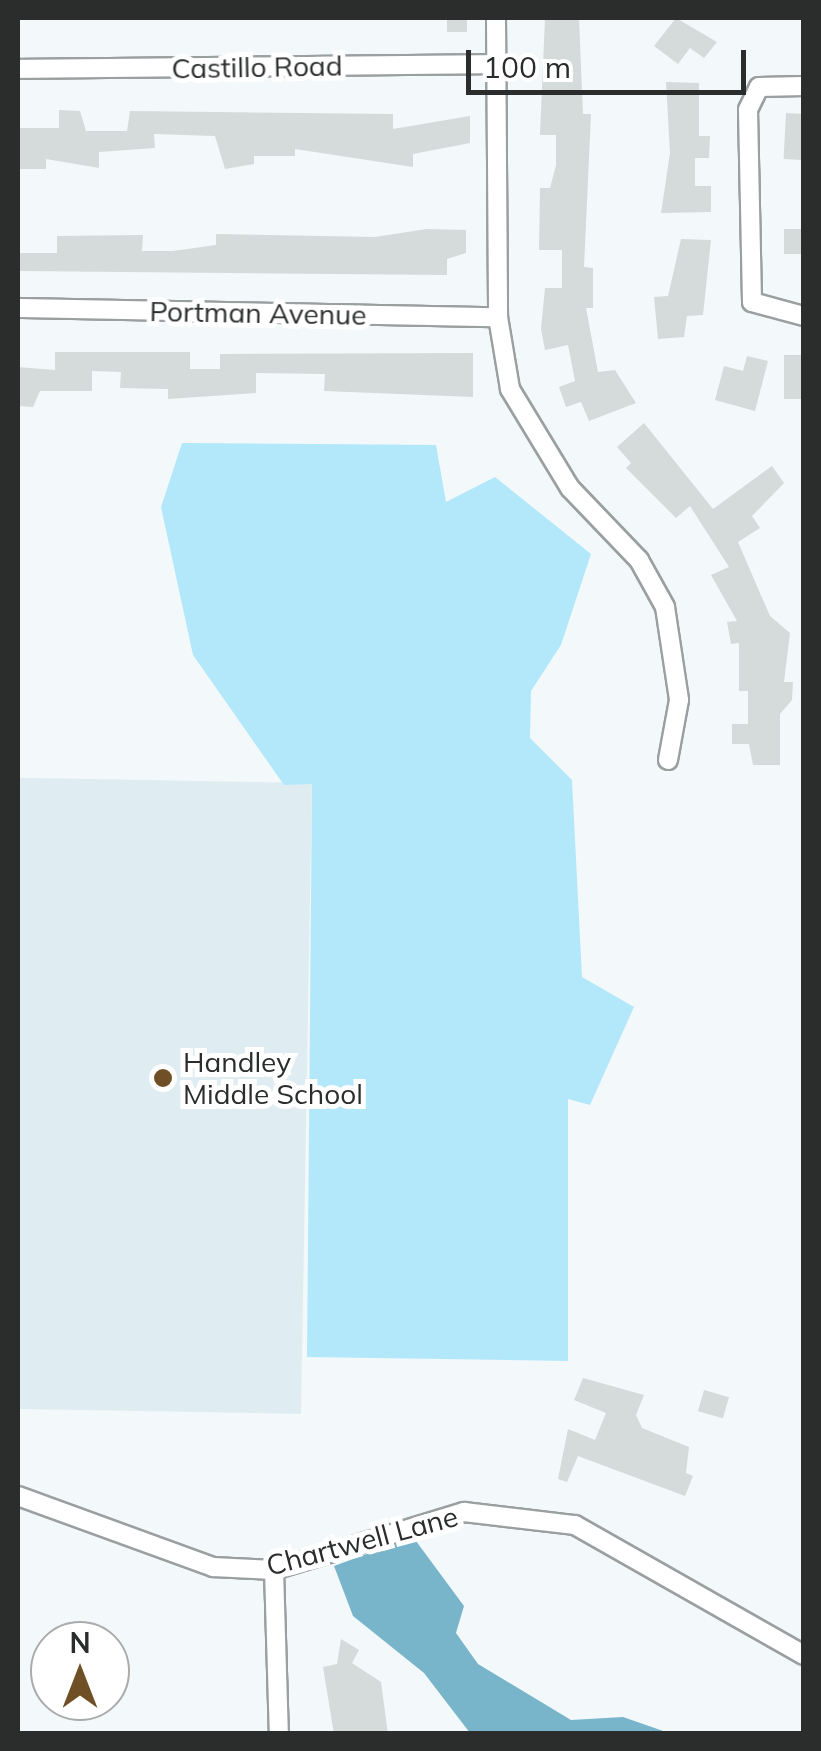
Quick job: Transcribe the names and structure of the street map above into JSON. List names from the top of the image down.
{
  "streets": {
    "street": ["Castillo Road", "Portman Avenue", "Chartwell Lane"]
  },
  "places": ["Handley Middle School"],
  "scale_bar": "100 m",
  "north": "top"
}
